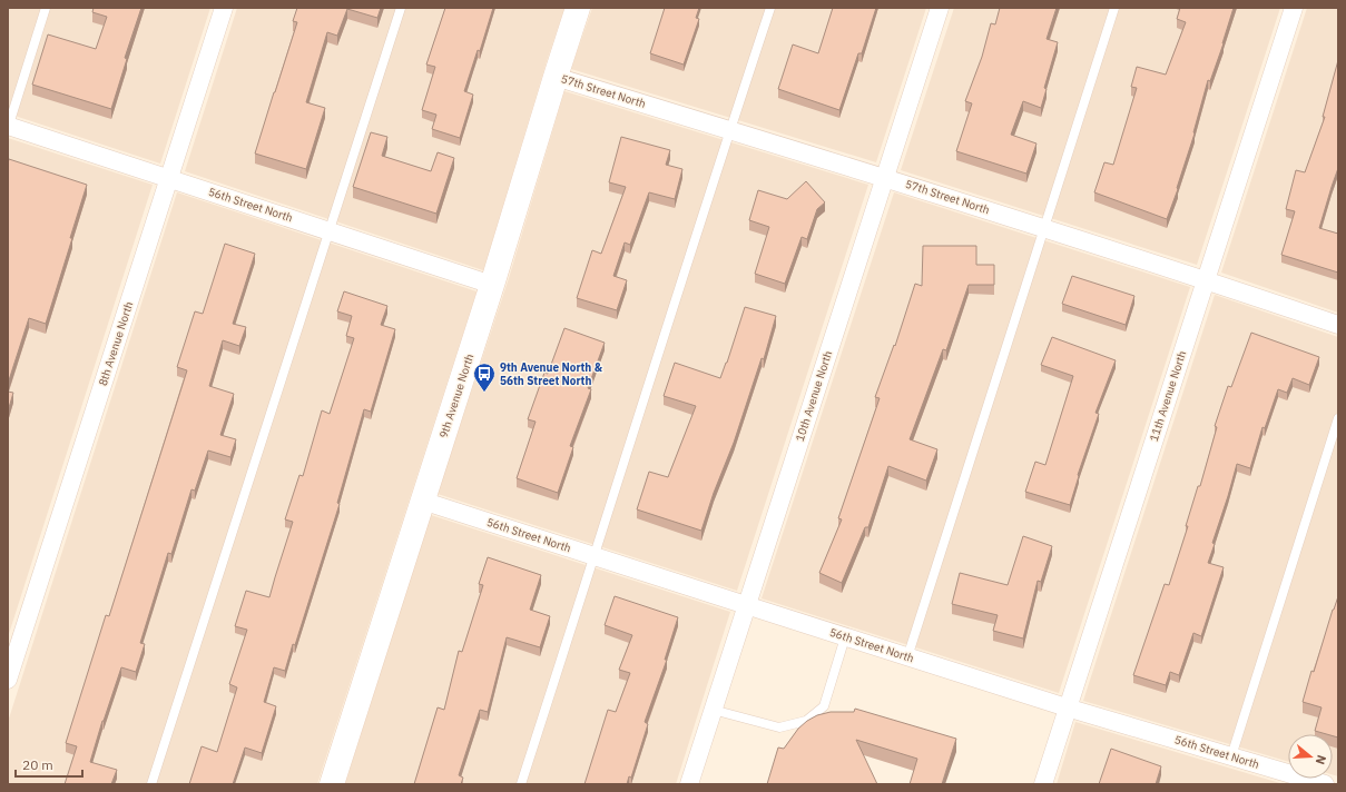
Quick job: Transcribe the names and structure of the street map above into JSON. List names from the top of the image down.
{
  "streets": {
    "street": [
      "57th Street North",
      "56th Street North",
      "8th Avenue North",
      "9th Avenue North",
      "10th Avenue North",
      "11th Avenue North"
    ]
  },
  "crossings": [
    ["57th Street North", "9th Avenue North"],
    ["57th Street North", "10th Avenue North"],
    ["57th Street North", "11th Avenue North"],
    ["56th Street North", "8th Avenue North"],
    ["56th Street North", "9th Avenue North"],
    ["56th Street North", "10th Avenue North"],
    ["56th Street North", "11th Avenue North"]
  ],
  "places": {
    "bus stop": ["9th Avenue North & 56th Street North"]
  },
  "scale_bar": "20 m",
  "north": "right"
}
